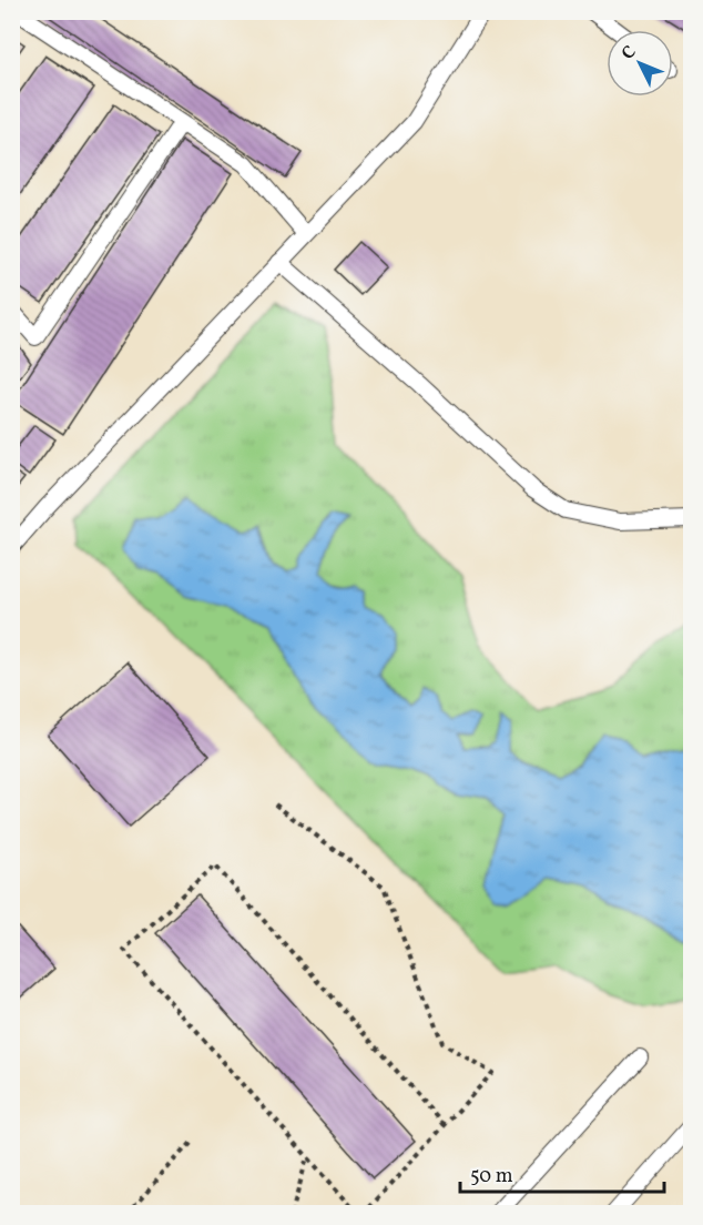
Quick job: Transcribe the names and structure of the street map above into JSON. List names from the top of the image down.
{
  "scale_bar": "50 m",
  "north": "top left"
}
